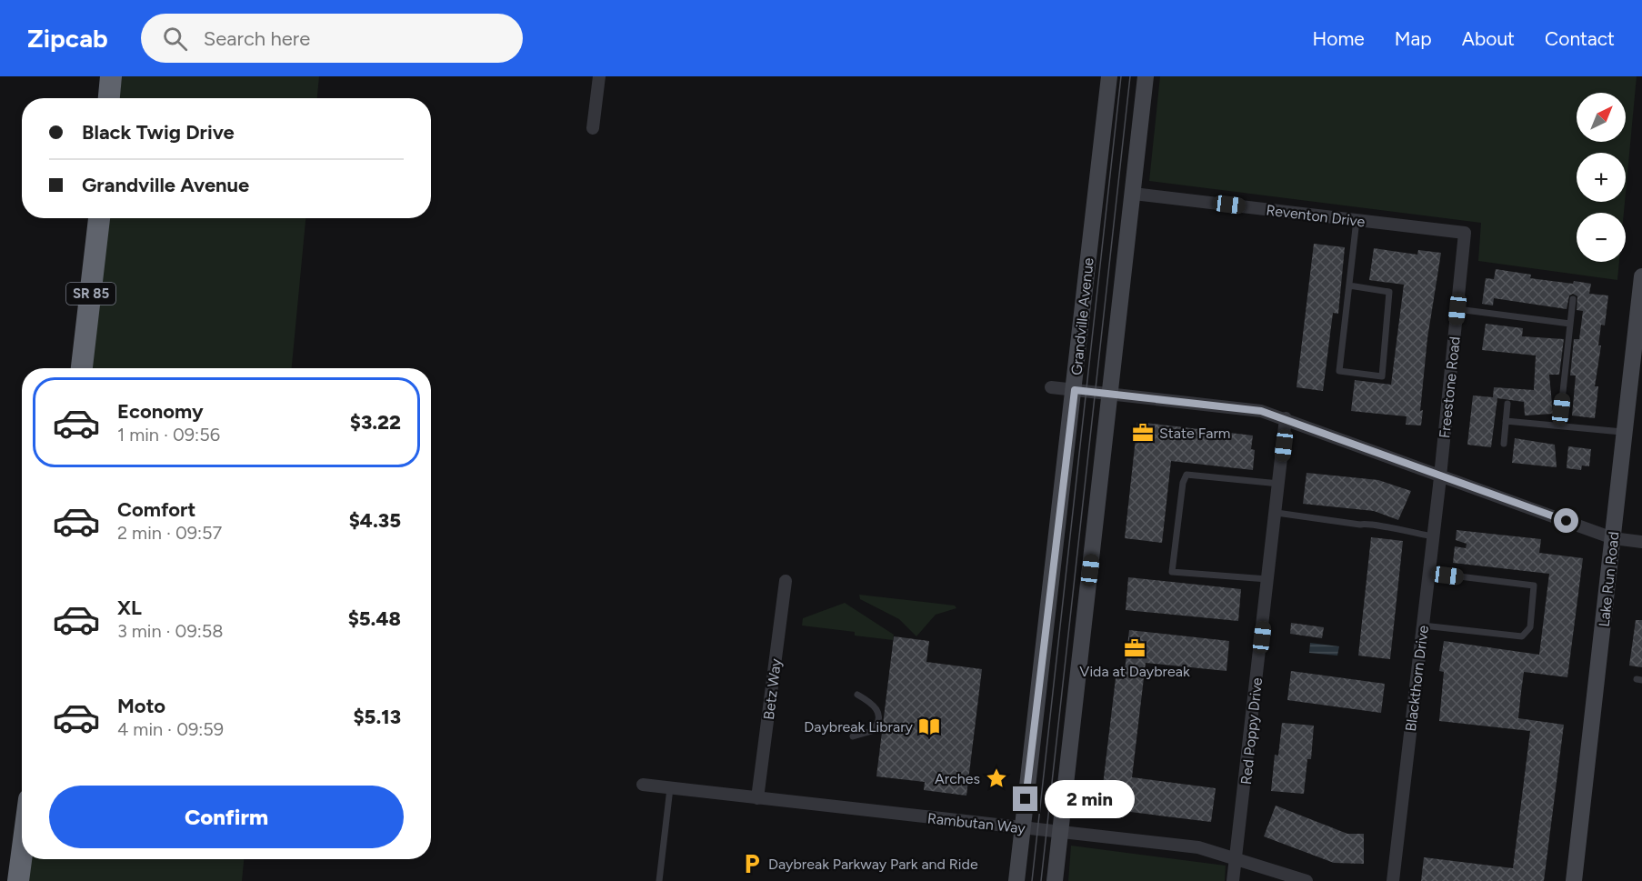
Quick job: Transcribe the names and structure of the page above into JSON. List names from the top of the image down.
{
  "streets": {
    "highway": ["SR 85"],
    "street": [
      "Reventon Drive",
      "Grandville Avenue",
      "Freestone Road",
      "Lake Run Road",
      "Blackthorn Drive",
      "Betz Way",
      "Red Poppy Drive",
      "Rambutan Way"
    ]
  },
  "crossings": [
    ["Reventon Drive", "Freestone Road"],
    ["Grandville Avenue", "Rambutan Way"],
    ["Freestone Road", "Blackthorn Drive"],
    ["Betz Way", "Rambutan Way"],
    ["Red Poppy Drive", "Rambutan Way"]
  ],
  "places": {
    "office": ["State Farm", "Vida at Daybreak"],
    "library": ["Daybreak Library"],
    "place": ["Arches"],
    "parking": ["Daybreak Parkway Park and Ride"]
  },
  "north": "top right",
  "page": {
    "header": "Zipcab",
    "search": "Search here",
    "nav": [
      "Home",
      "Map",
      "About",
      "Contact"
    ],
    "map_buttons": ["+", "−"],
    "banner": ["Black Twig Drive", "Grandville Avenue"],
    "list": [
      {
        "name": "Economy",
        "note": "1 min · 09:56",
        "value": "$3.22"
      },
      {
        "name": "Comfort",
        "note": "2 min · 09:57",
        "value": "$4.35"
      },
      {
        "name": "XL",
        "note": "3 min · 09:58",
        "value": "$5.48"
      },
      {
        "name": "Moto",
        "note": "4 min · 09:59",
        "value": "$5.13"
      }
    ],
    "buttons": "Confirm",
    "bubble": "2 min"
  }
}
